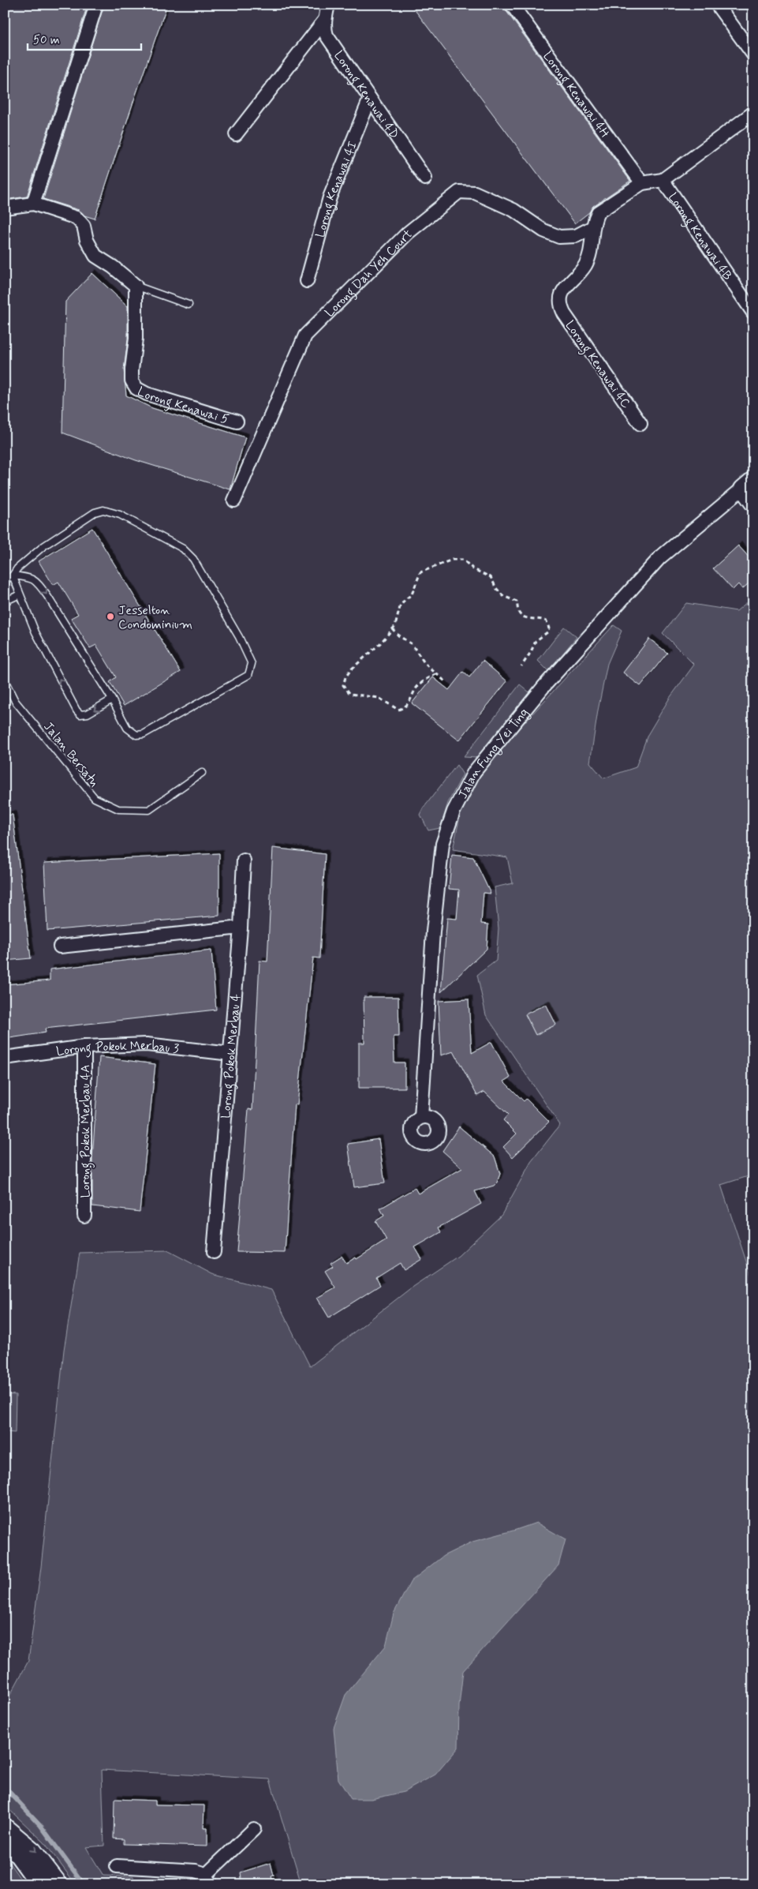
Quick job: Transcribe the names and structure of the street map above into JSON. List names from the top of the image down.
{
  "streets": {
    "street": [
      "Lorong Kenawai 4D",
      "Lorong Kenawai 4H",
      "Lorong Kenawai 4I",
      "Lorong Kenawai 4B",
      "Lorong Dah Yeh Court",
      "Lorong Kenawai 4C",
      "Lorong Kenawai 5",
      "Jalan Fung Yei Ting",
      "Lorong Pokok Merbau 3",
      "Lorong Pokok Merbau 4",
      "Lorong Pokok Merbau 4A"
    ],
    "lane": ["Jalan Bersatu"]
  },
  "crossings": [
    ["Lorong Kenawai 4D", "Lorong Kenawai 4I"],
    ["Lorong Dah Yeh Court", "Lorong Kenawai 4C"],
    ["Lorong Pokok Merbau 3", "Lorong Pokok Merbau 4"],
    ["Lorong Pokok Merbau 3", "Lorong Pokok Merbau 4A"]
  ],
  "places": ["Jesselton Condominium"],
  "scale_bar": "50 m"
}
